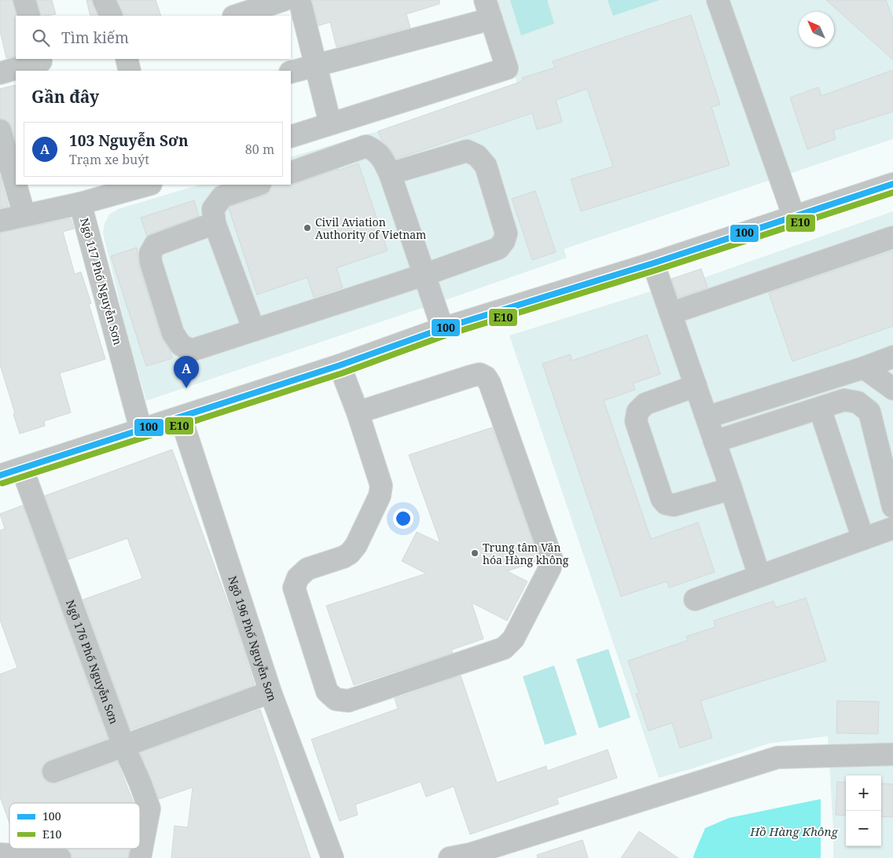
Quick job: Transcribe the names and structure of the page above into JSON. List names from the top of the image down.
{
  "streets": {
    "street": ["Ngõ 117 Phố Nguyễn Sơn", "Ngõ 196 Phố Nguyễn Sơn", "Ngõ 176 Phố Nguyễn Sơn"]
  },
  "water": ["Hồ Hàng Không"],
  "places": ["Civil Aviation Authority of Vietnam", "Trung tâm Văn hóa Hàng không"],
  "lines": ["transit line 100", "transit line E10"],
  "legend": ["100", "E10"],
  "north": "top left",
  "page": {
    "search": "Tìm kiếm",
    "heading": "Gần đây",
    "list": [
      {
        "mark": "A",
        "name": "103 Nguyễn Sơn",
        "note": "Trạm xe buýt",
        "value": "80 m"
      }
    ],
    "pins": "A",
    "map_buttons": ["+", "−"]
  }
}
